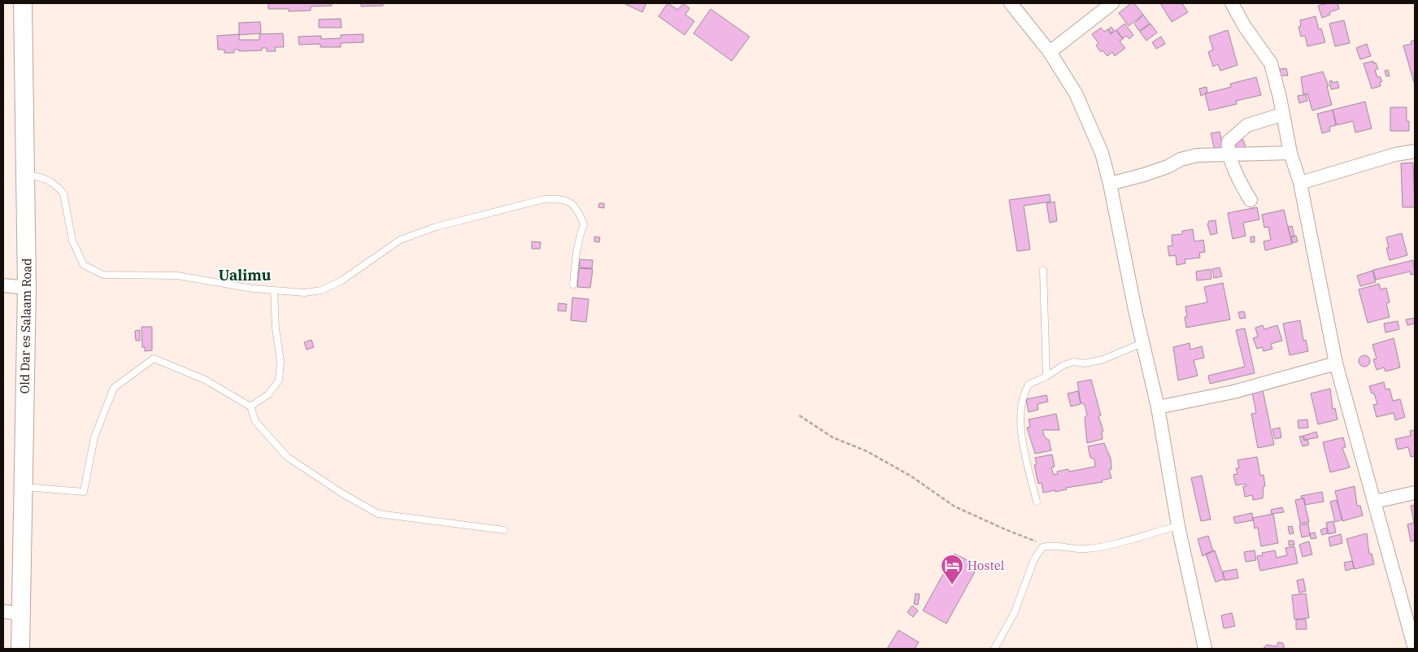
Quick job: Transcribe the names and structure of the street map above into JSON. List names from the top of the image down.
{
  "streets": {
    "main road": ["Old Dar es Salaam Road"]
  },
  "districts": ["Ualimu"],
  "places": {
    "hotel": ["Hostel"]
  }
}
